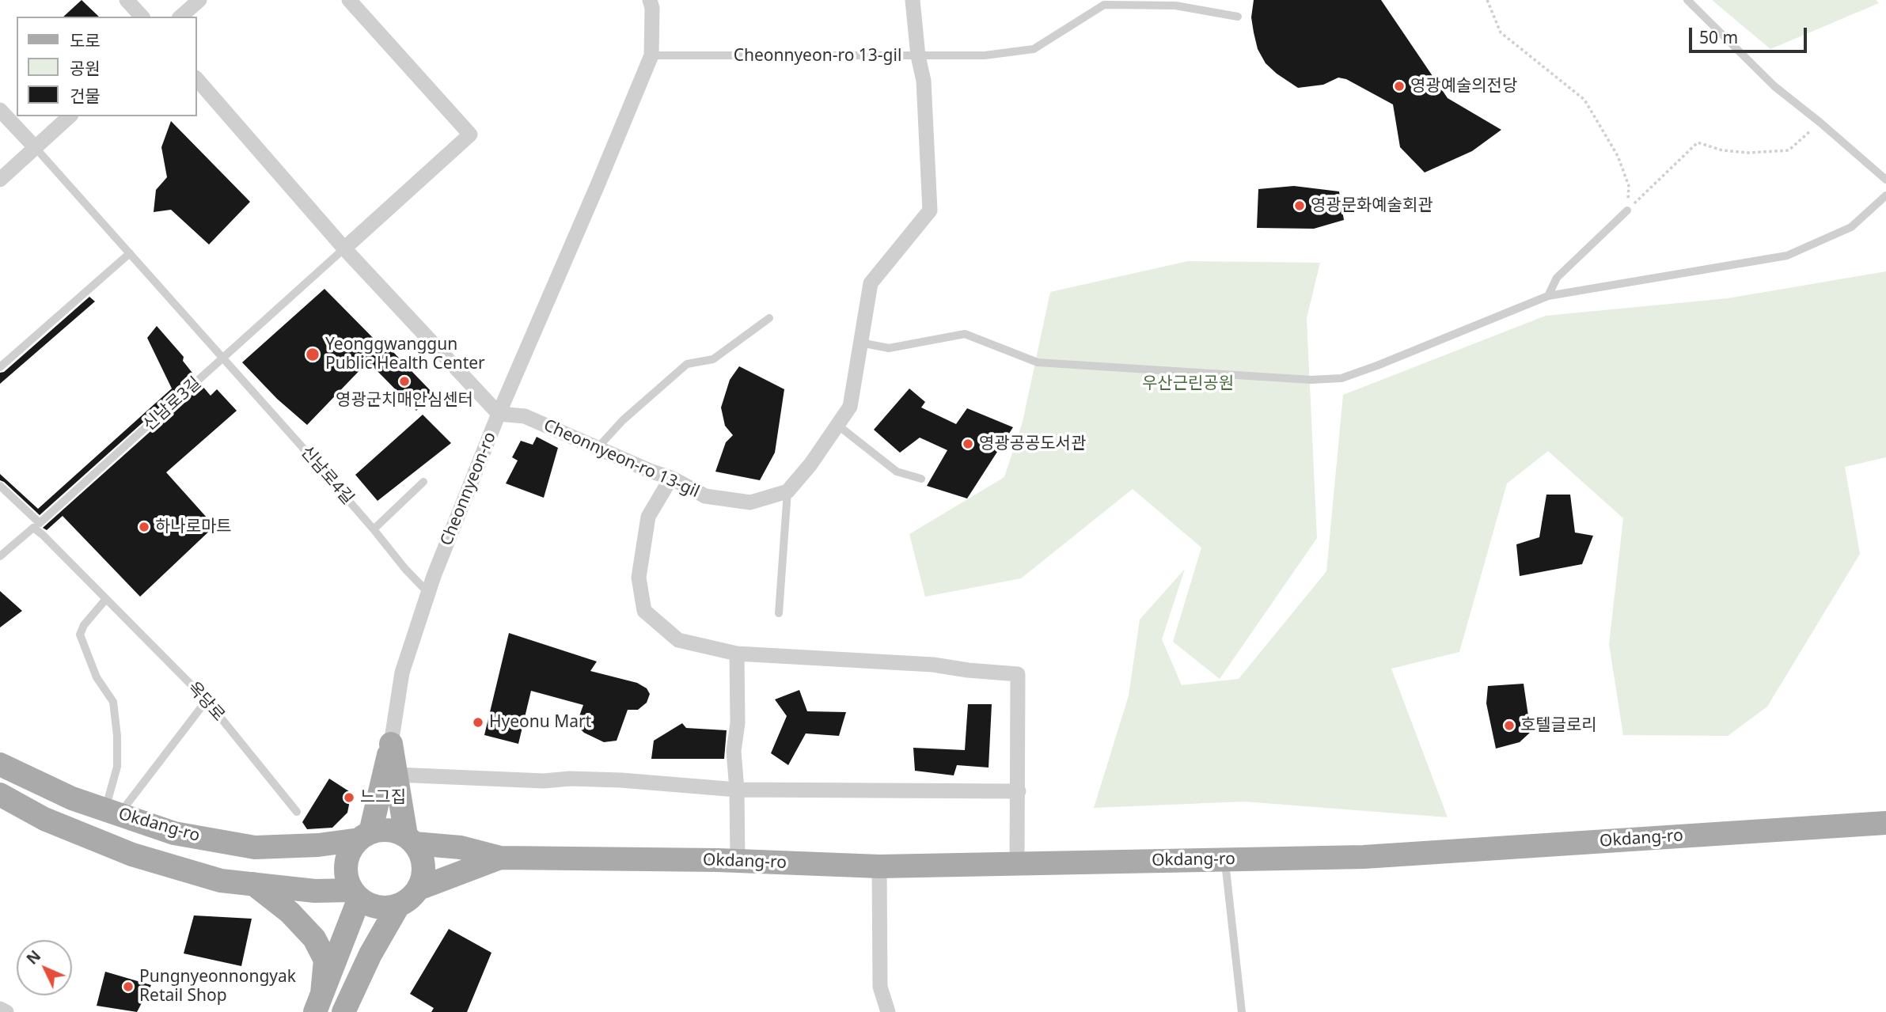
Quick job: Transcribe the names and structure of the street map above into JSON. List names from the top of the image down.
{
  "streets": {
    "main road": ["Okdang-ro"],
    "street": ["Cheonnyeon-ro 13-gil", "Cheonnyeon-ro"],
    "lane": ["신남로3길", "신남로4길", "옥당로"]
  },
  "crossings": [
    ["Cheonnyeon-ro 13-gil", "Cheonnyeon-ro"],
    ["신남로3길", "신남로4길"],
    ["신남로3길", "Cheonnyeon-ro"],
    ["신남로3길", "옥당로"],
    ["신남로4길", "Cheonnyeon-ro"]
  ],
  "parks": ["우산근린공원"],
  "places": [
    "영광예술의전당",
    "영광문화예술회관",
    "Yeonggwanggun Public Health Center",
    "영광군치매안심센터",
    "영광공공도서관",
    "하나로마트",
    "Hyeonu Mart",
    "호텔글로리",
    "느그집",
    "Pungnyeonnongyak Retail Shop"
  ],
  "legend": ["도로", "공원", "건물"],
  "scale_bar": "50 m",
  "north": "top left"
}
